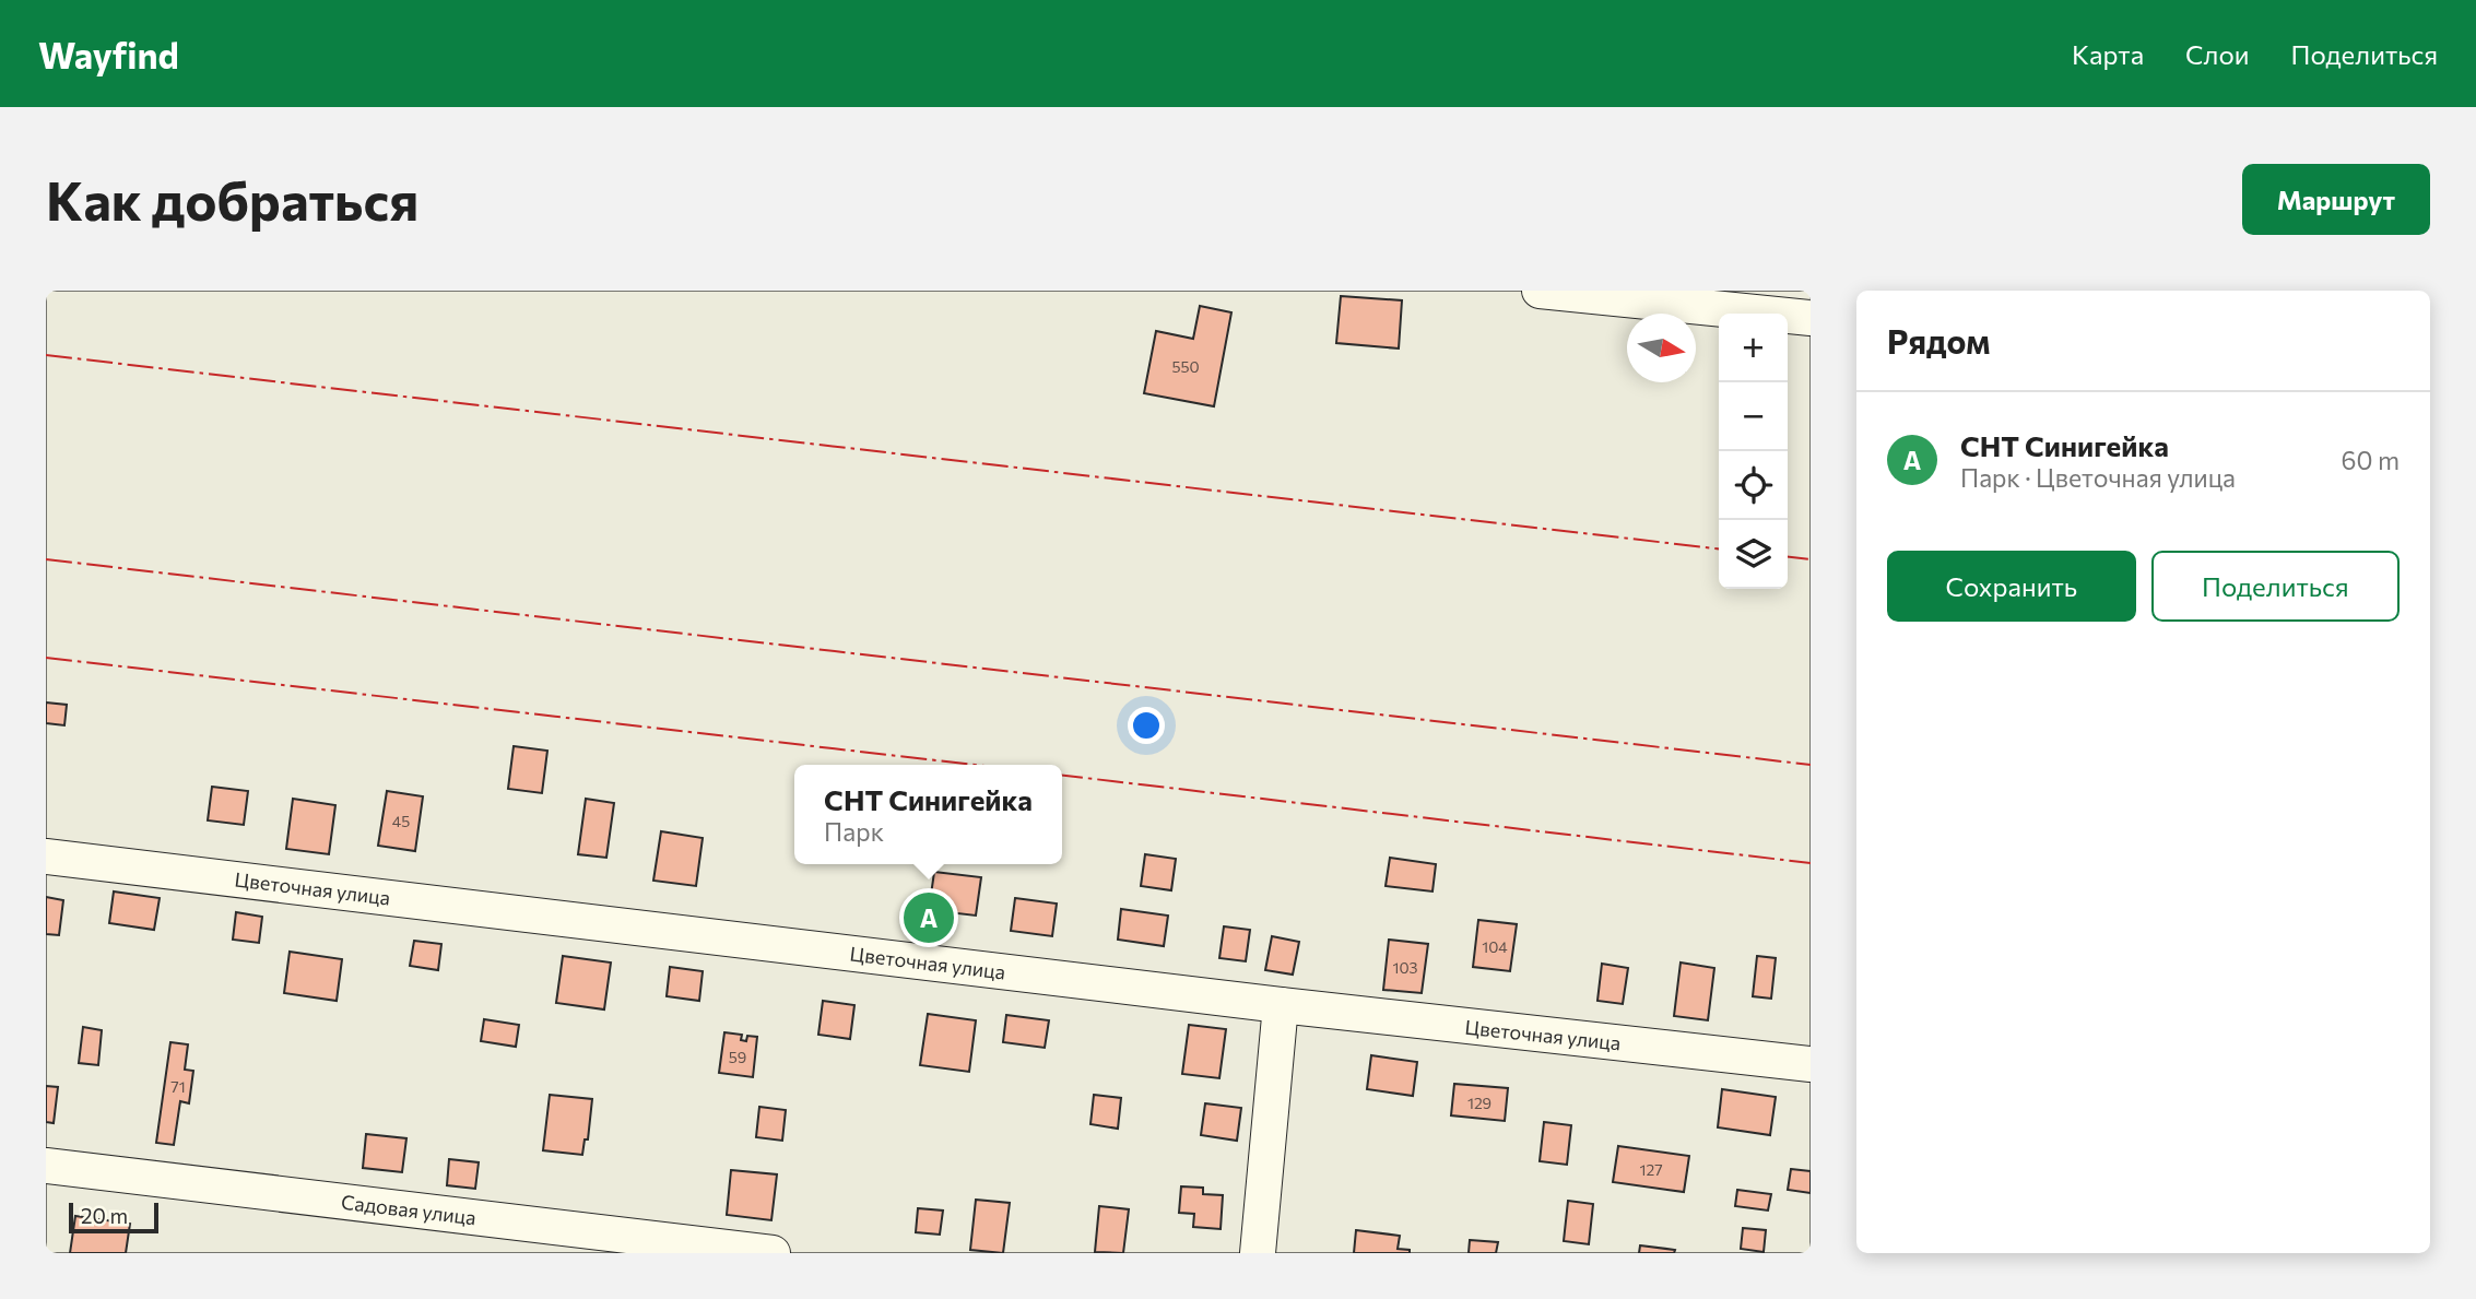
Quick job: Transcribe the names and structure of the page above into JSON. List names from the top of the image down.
{
  "streets": {
    "street": ["Цветочная улица", "Садовая улица"]
  },
  "house_numbers": [
    "550",
    "45",
    "104",
    "103",
    "59",
    "71",
    "129",
    "127"
  ],
  "scale_bar": "20 m",
  "north": "right",
  "page": {
    "header": "Wayfind",
    "nav": ["Карта", "Слои", "Поделиться"],
    "buttons": [
      "Маршрут",
      ["Сохранить", "Поделиться"]
    ],
    "title": "Как добраться",
    "heading": "Рядом",
    "map_buttons": ["+", "−"],
    "list": [
      {
        "mark": "A",
        "name": "СНТ Синигейка",
        "note": "Парк · Цветочная улица",
        "value": "60 m"
      }
    ],
    "popup": ["СНТ Синигейка", "Парк"],
    "pins": "A",
    "scale": "20 m"
  }
}
